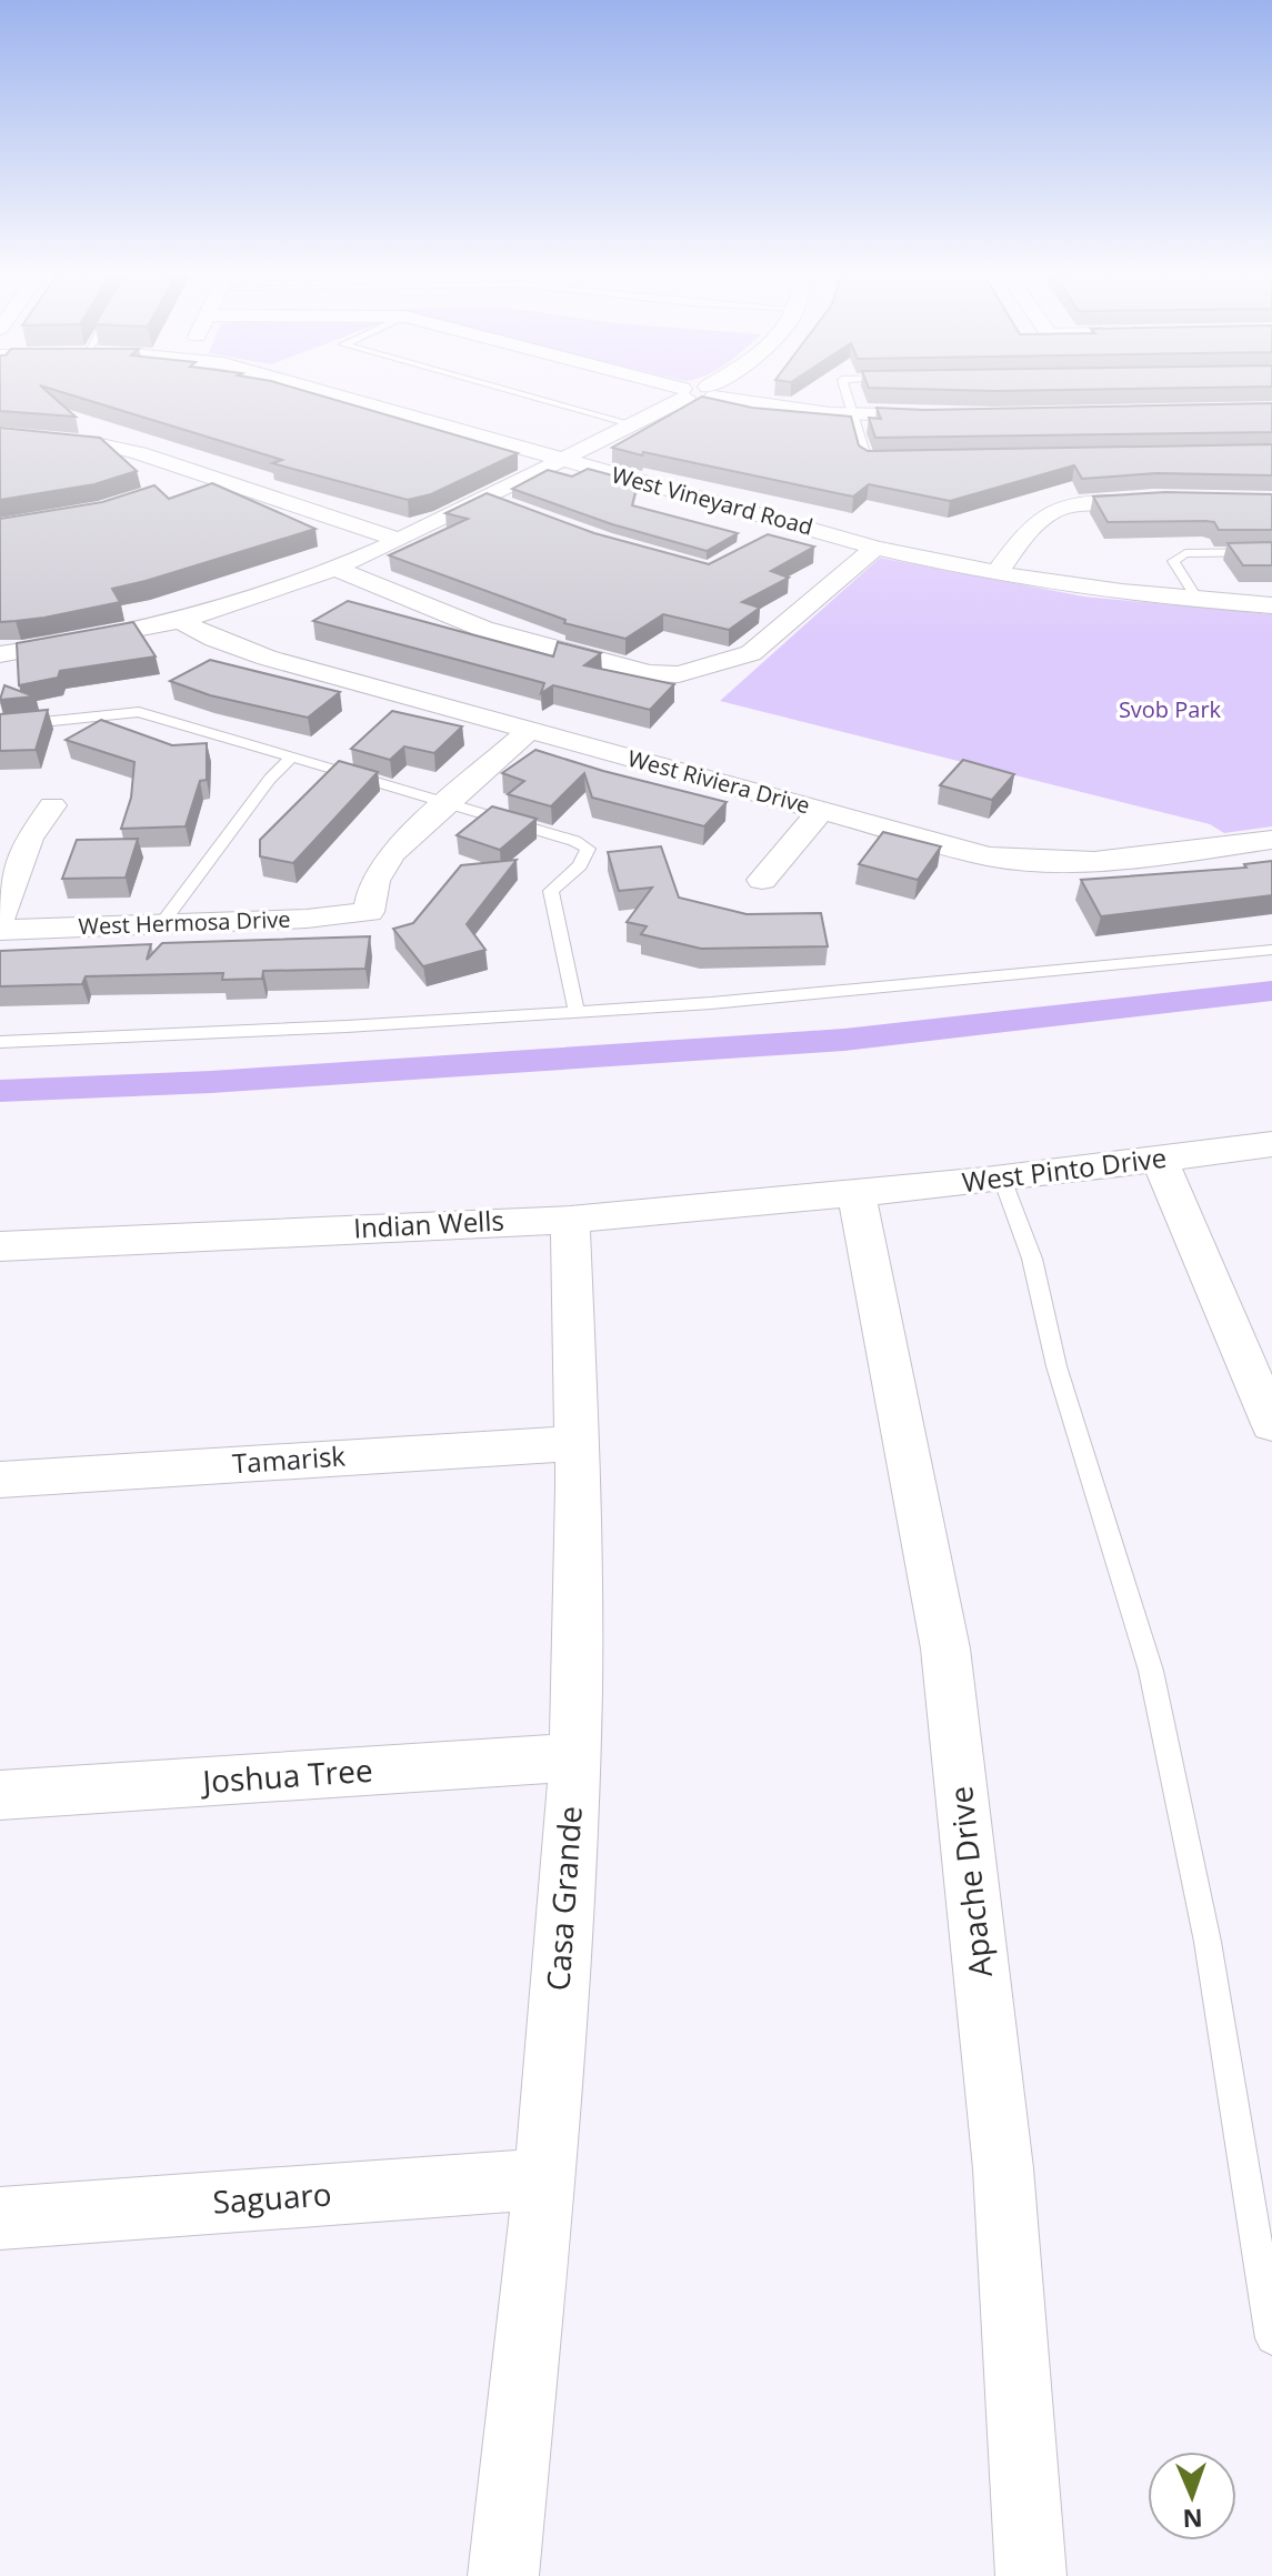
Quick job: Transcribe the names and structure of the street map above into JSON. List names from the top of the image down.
{
  "streets": {
    "street": [
      "West Vineyard Road",
      "West Riviera Drive",
      "West Hermosa Drive",
      "West Pinto Drive",
      "Indian Wells",
      "Tamarisk",
      "Joshua Tree",
      "Apache Drive",
      "Casa Grande",
      "Saguaro"
    ]
  },
  "crossings": [
    ["West Pinto Drive", "Indian Wells"],
    ["West Pinto Drive", "Apache Drive"],
    ["Indian Wells", "Apache Drive"],
    ["Indian Wells", "Casa Grande"],
    ["Tamarisk", "Casa Grande"],
    ["Joshua Tree", "Casa Grande"],
    ["Casa Grande", "Saguaro"]
  ],
  "parks": ["Svob Park"],
  "north": "bottom"
}
